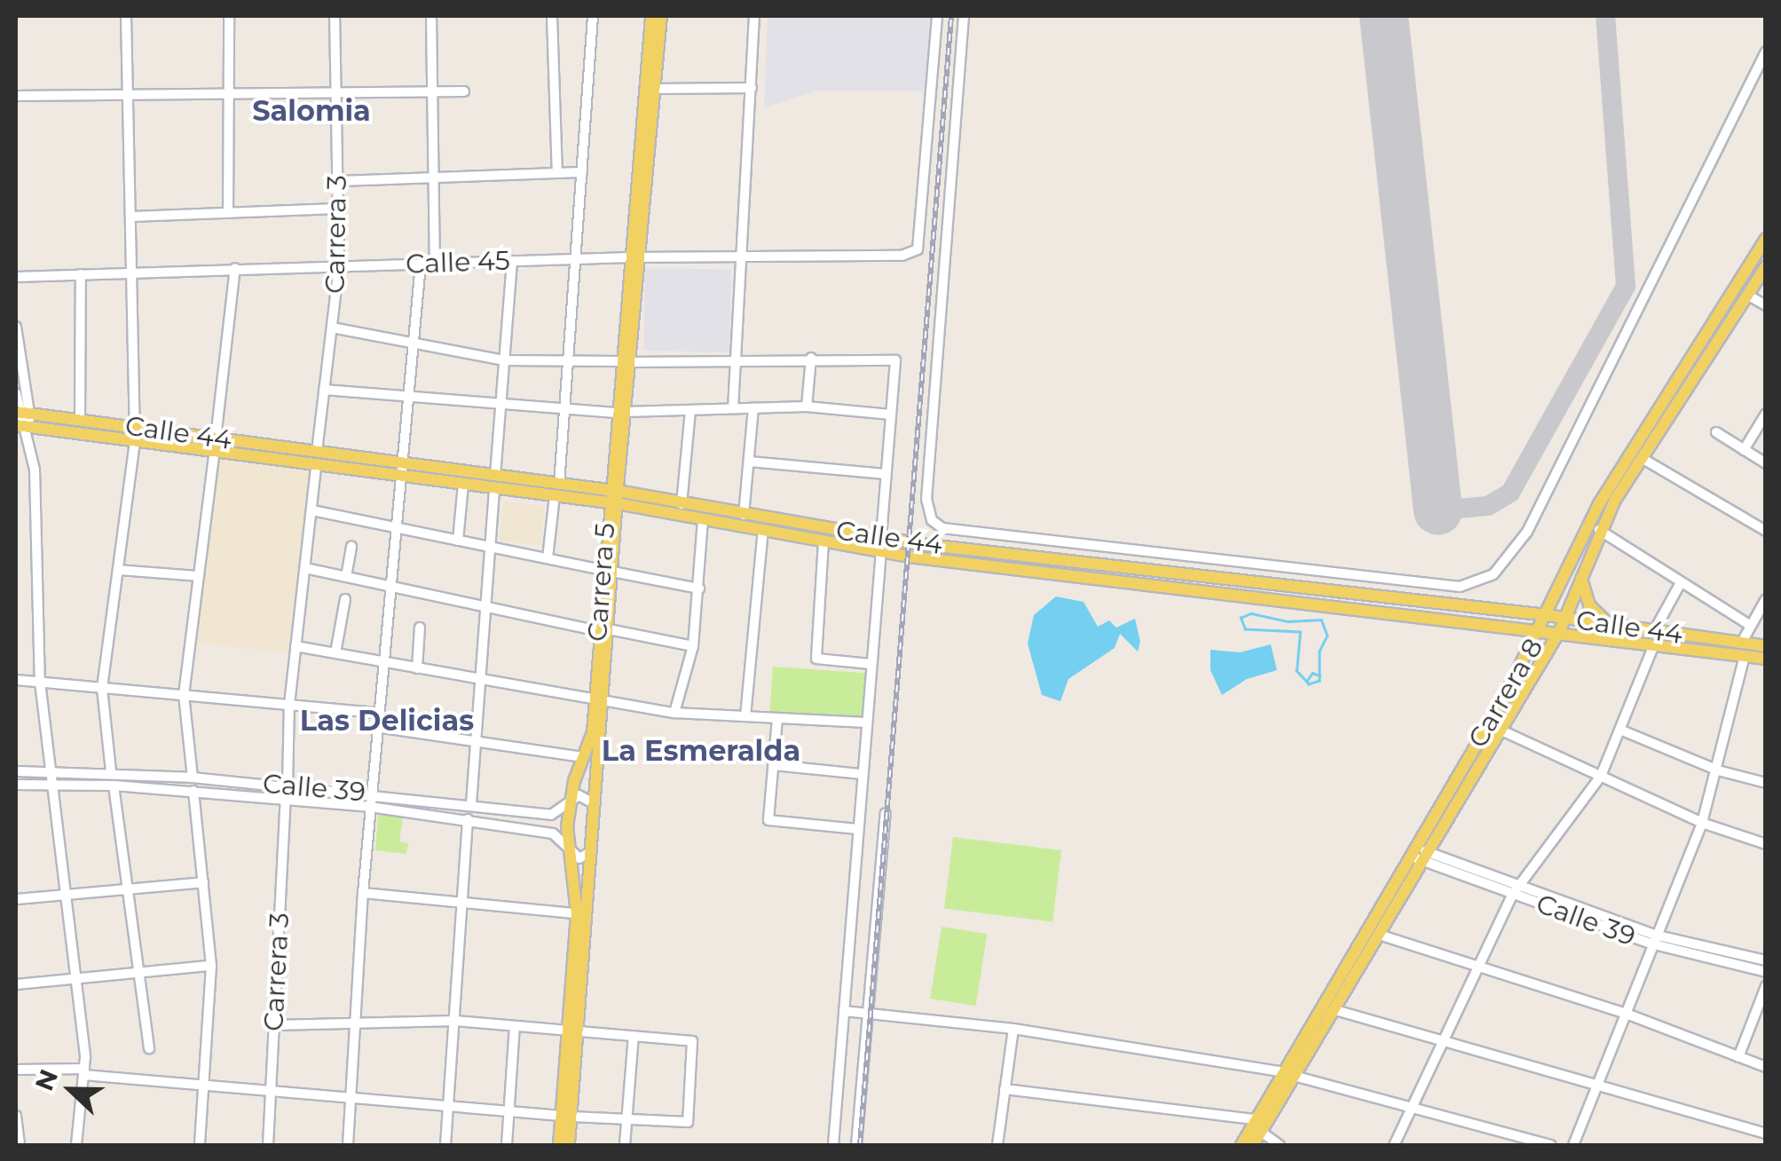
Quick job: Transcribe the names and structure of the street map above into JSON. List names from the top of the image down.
{
  "streets": {
    "main road": ["Calle 44", "Carrera 5", "Carrera 8"],
    "street": ["Carrera 3", "Calle 45", "Calle 39"]
  },
  "crossings": [
    ["Carrera 3", "Calle 45"],
    ["Carrera 3", "Calle 44"],
    ["Carrera 3", "Calle 39"],
    ["Calle 45", "Carrera 5"],
    ["Calle 44", "Carrera 5"],
    ["Calle 44", "Carrera 8"],
    ["Carrera 5", "Calle 39"],
    ["Carrera 8", "Calle 39"]
  ],
  "districts": ["Salomia", "Las Delicias", "La Esmeralda"],
  "north": "left"
}
